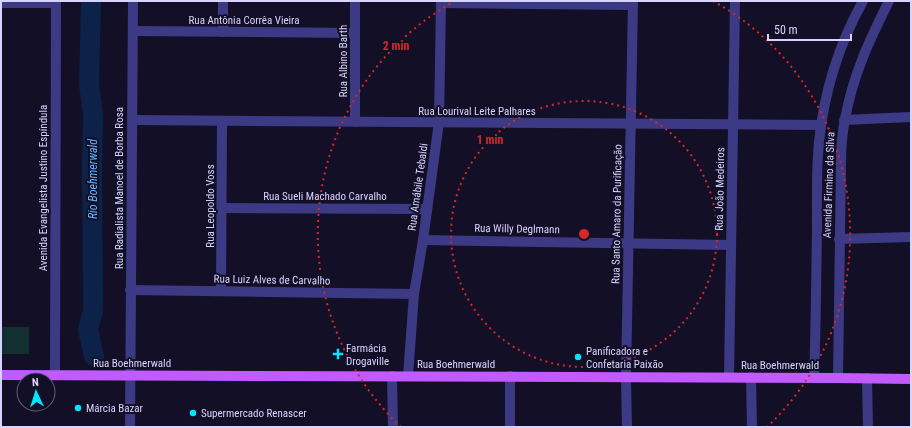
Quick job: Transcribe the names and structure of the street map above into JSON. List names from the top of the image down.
{
  "streets": {
    "main road": ["Rua Boehmerwald"],
    "street": [
      "Rua Antônia Corrêa Vieira",
      "Rua Albino Barth",
      "Rua Lourival Leite Palhares",
      "Avenida Firmino da Silva",
      "Rua Amábile Tebaldi",
      "Avenida Evangelista Justino Espíndula",
      "Rua Radialista Manoel de Borba Rosa",
      "Rua João Medeiros",
      "Rua Sueli Machado Carvalho",
      "Rua Leopoldo Voss",
      "Rua Santo Amaro da Purificação",
      "Rua Willy Deglmann",
      "Rua Luiz Alves de Carvalho"
    ]
  },
  "crossings": [
    ["Rua Antônia Corrêa Vieira", "Rua Albino Barth"],
    ["Rua Antônia Corrêa Vieira", "Rua Radialista Manoel de Borba Rosa"],
    ["Rua Albino Barth", "Rua Lourival Leite Palhares"],
    ["Rua Lourival Leite Palhares", "Avenida Firmino da Silva"],
    ["Rua Lourival Leite Palhares", "Rua Amábile Tebaldi"],
    ["Rua Lourival Leite Palhares", "Rua Radialista Manoel de Borba Rosa"],
    ["Rua Lourival Leite Palhares", "Rua João Medeiros"],
    ["Rua Lourival Leite Palhares", "Rua Leopoldo Voss"],
    ["Rua Lourival Leite Palhares", "Rua Santo Amaro da Purificação"],
    ["Avenida Firmino da Silva", "Rua Boehmerwald"],
    ["Rua Amábile Tebaldi", "Rua Sueli Machado Carvalho"],
    ["Rua Amábile Tebaldi", "Rua Willy Deglmann"],
    ["Rua Amábile Tebaldi", "Rua Luiz Alves de Carvalho"],
    ["Rua Amábile Tebaldi", "Rua Boehmerwald"],
    ["Rua Radialista Manoel de Borba Rosa", "Rua Luiz Alves de Carvalho"],
    ["Rua Radialista Manoel de Borba Rosa", "Rua Boehmerwald"],
    ["Rua João Medeiros", "Rua Willy Deglmann"],
    ["Rua João Medeiros", "Rua Boehmerwald"],
    ["Rua Sueli Machado Carvalho", "Rua Leopoldo Voss"],
    ["Rua Leopoldo Voss", "Rua Luiz Alves de Carvalho"],
    ["Rua Santo Amaro da Purificação", "Rua Willy Deglmann"],
    ["Rua Santo Amaro da Purificação", "Rua Boehmerwald"]
  ],
  "water": ["Rio Boehmerwald"],
  "places": {
    "health": ["Farmácia Drogaville"],
    "other": ["Panificadora e Confetaria Paixão", "Márcia Bazar", "Supermercado Renascer"]
  },
  "scale_bar": "50 m",
  "north": "top",
  "rings": ["2 min", "1 min"]
}
